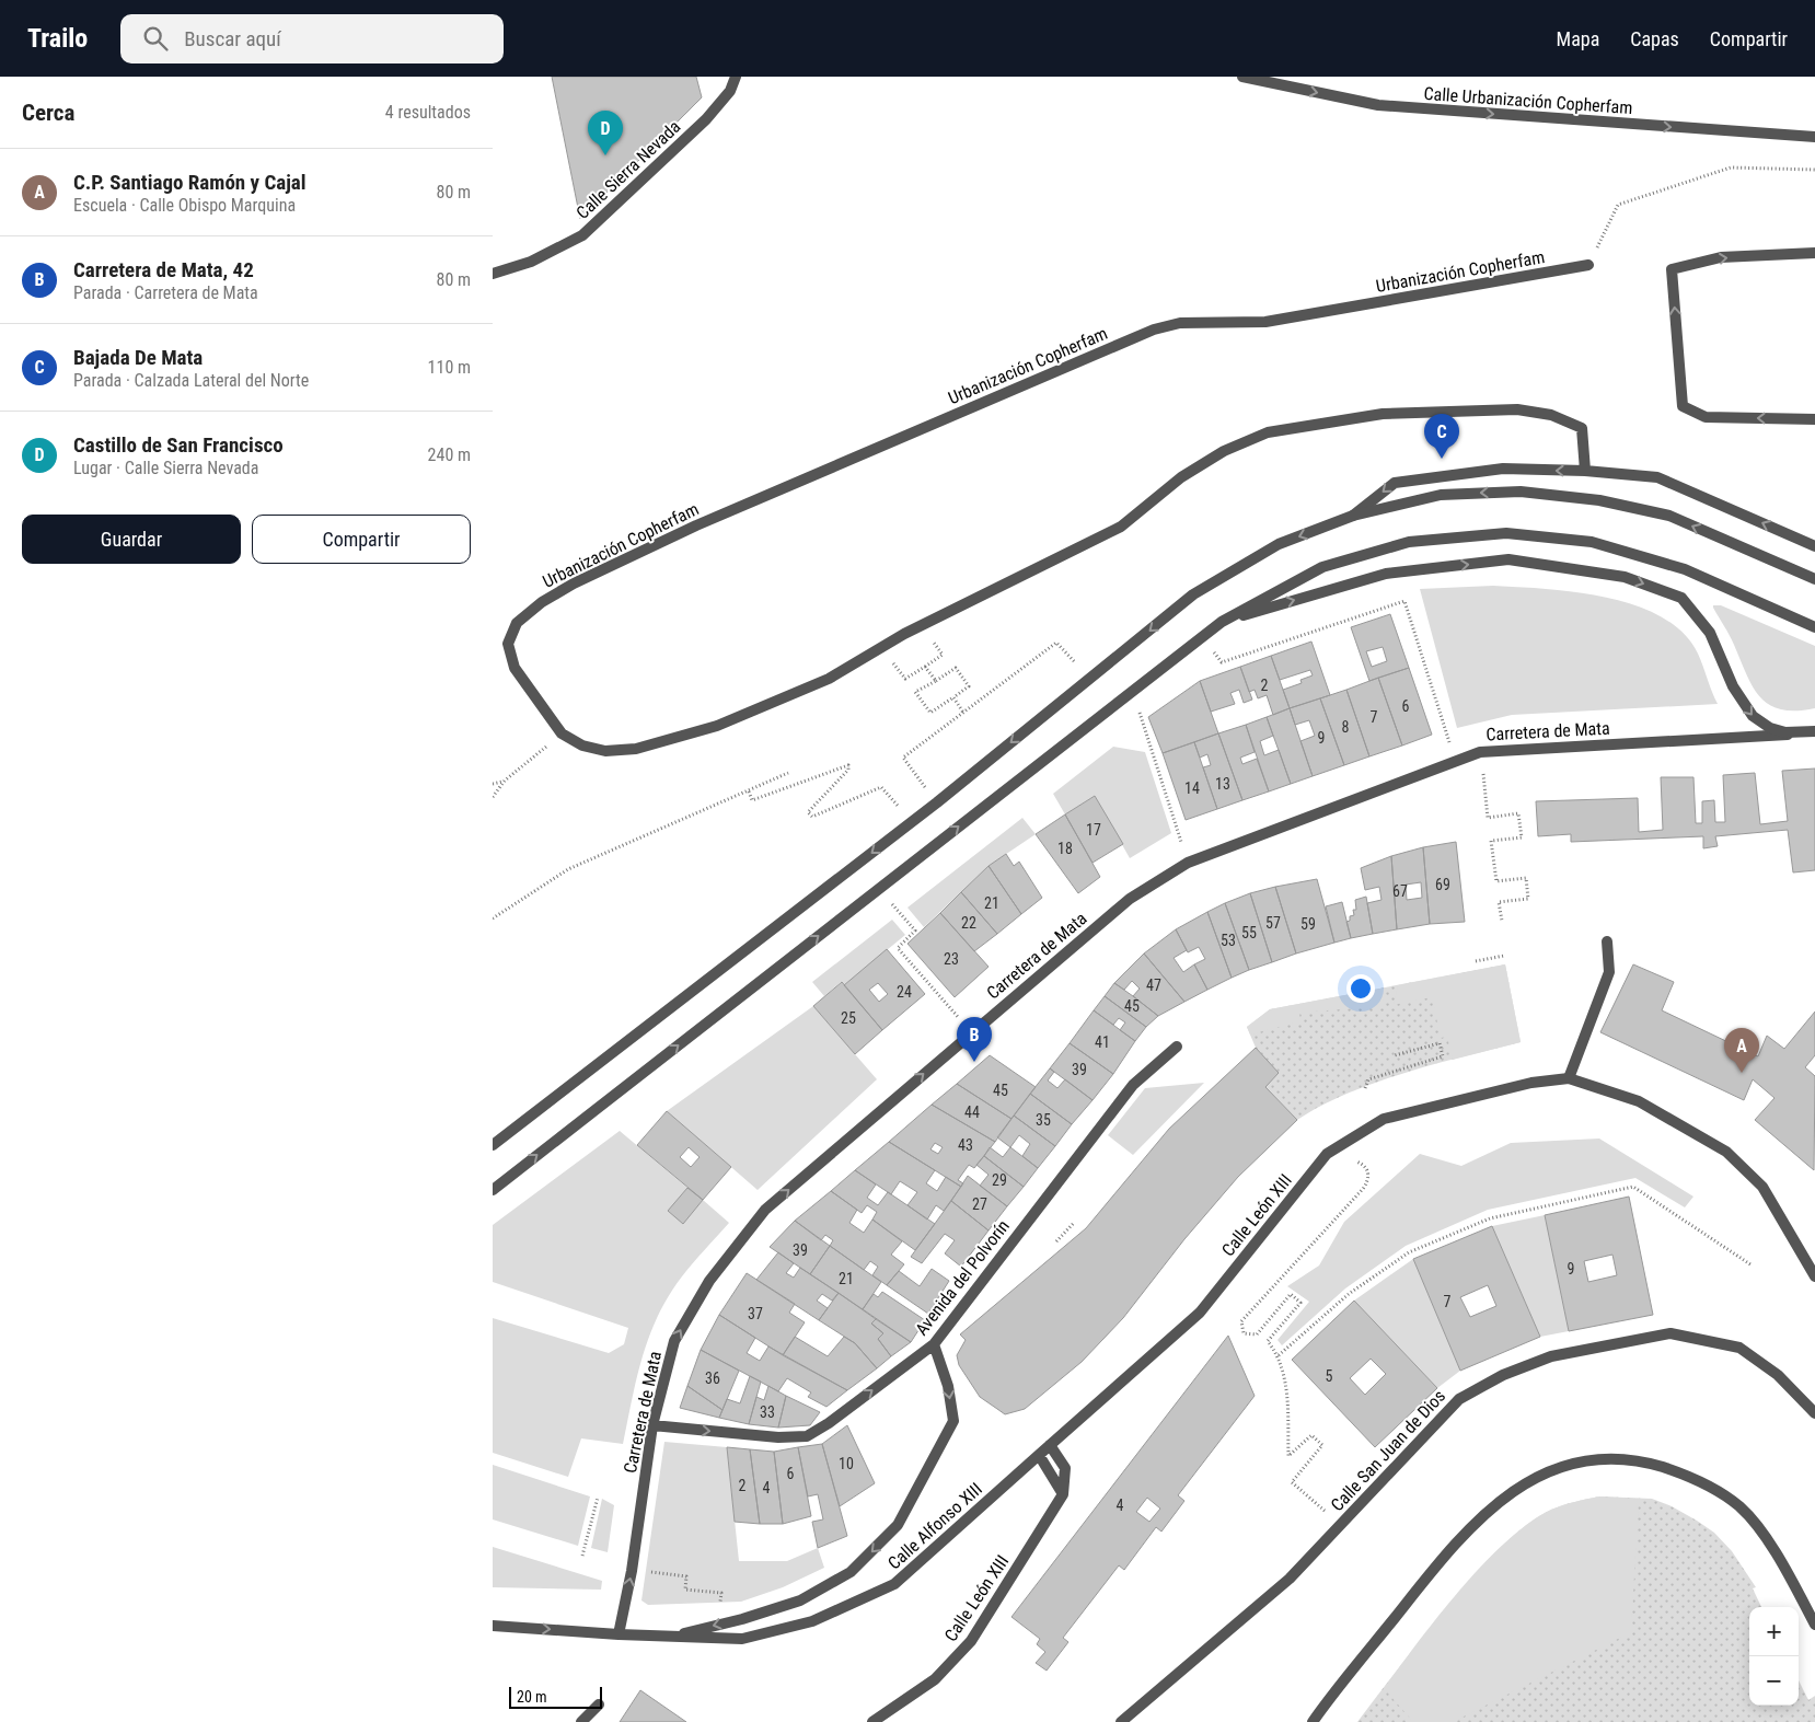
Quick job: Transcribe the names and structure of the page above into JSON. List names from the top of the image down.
{
  "streets": {
    "street": [
      "Calle Urbanización Copherfam",
      "Calle Sierra Nevada",
      "Urbanización Copherfam",
      "Carretera de Mata",
      "Calle León XIII",
      "Avenida del Polvorín",
      "Calle San Juan de Dios",
      "Calle Alfonso XIII"
    ]
  },
  "crossings": [
    ["Carretera de Mata", "Avenida del Polvorín"],
    ["Carretera de Mata", "Calle Alfonso XIII"],
    ["Calle León XIII", "Calle Alfonso XIII"]
  ],
  "one_way": ["Calle Urbanización Copherfam", "Avenida del Polvorín"],
  "house_numbers": [
    "2",
    "6",
    "7",
    "8",
    "9",
    "13",
    "14",
    "17",
    "18",
    "69",
    "67",
    "21",
    "22",
    "57",
    "59",
    "55",
    "53",
    "23",
    "47",
    "24",
    "45",
    "25",
    "41",
    "39",
    "45",
    "44",
    "35",
    "43",
    "29",
    "27",
    "39",
    "9",
    "21",
    "7",
    "37",
    "5",
    "36",
    "33",
    "10",
    "6",
    "2",
    "4",
    "4"
  ],
  "scale_bar": "20 m",
  "page": {
    "header": "Trailo",
    "search": "Buscar aquí",
    "nav": ["Mapa", "Capas", "Compartir"],
    "heading": ["Cerca", "4 resultados"],
    "pins": [
      "D",
      "C",
      "B",
      "A"
    ],
    "list": [
      {
        "mark": "A",
        "name": "C.P. Santiago Ramón y Cajal",
        "note": "Escuela · Calle Obispo Marquina",
        "value": "80 m"
      },
      {
        "mark": "B",
        "name": "Carretera de Mata, 42",
        "note": "Parada · Carretera de Mata",
        "value": "80 m"
      },
      {
        "mark": "C",
        "name": "Bajada De Mata",
        "note": "Parada · Calzada Lateral del Norte",
        "value": "110 m"
      },
      {
        "mark": "D",
        "name": "Castillo de San Francisco",
        "note": "Lugar · Calle Sierra Nevada",
        "value": "240 m"
      }
    ],
    "buttons": ["Guardar", "Compartir"],
    "map_buttons": ["+", "−"],
    "scale": "20 m"
  }
}
